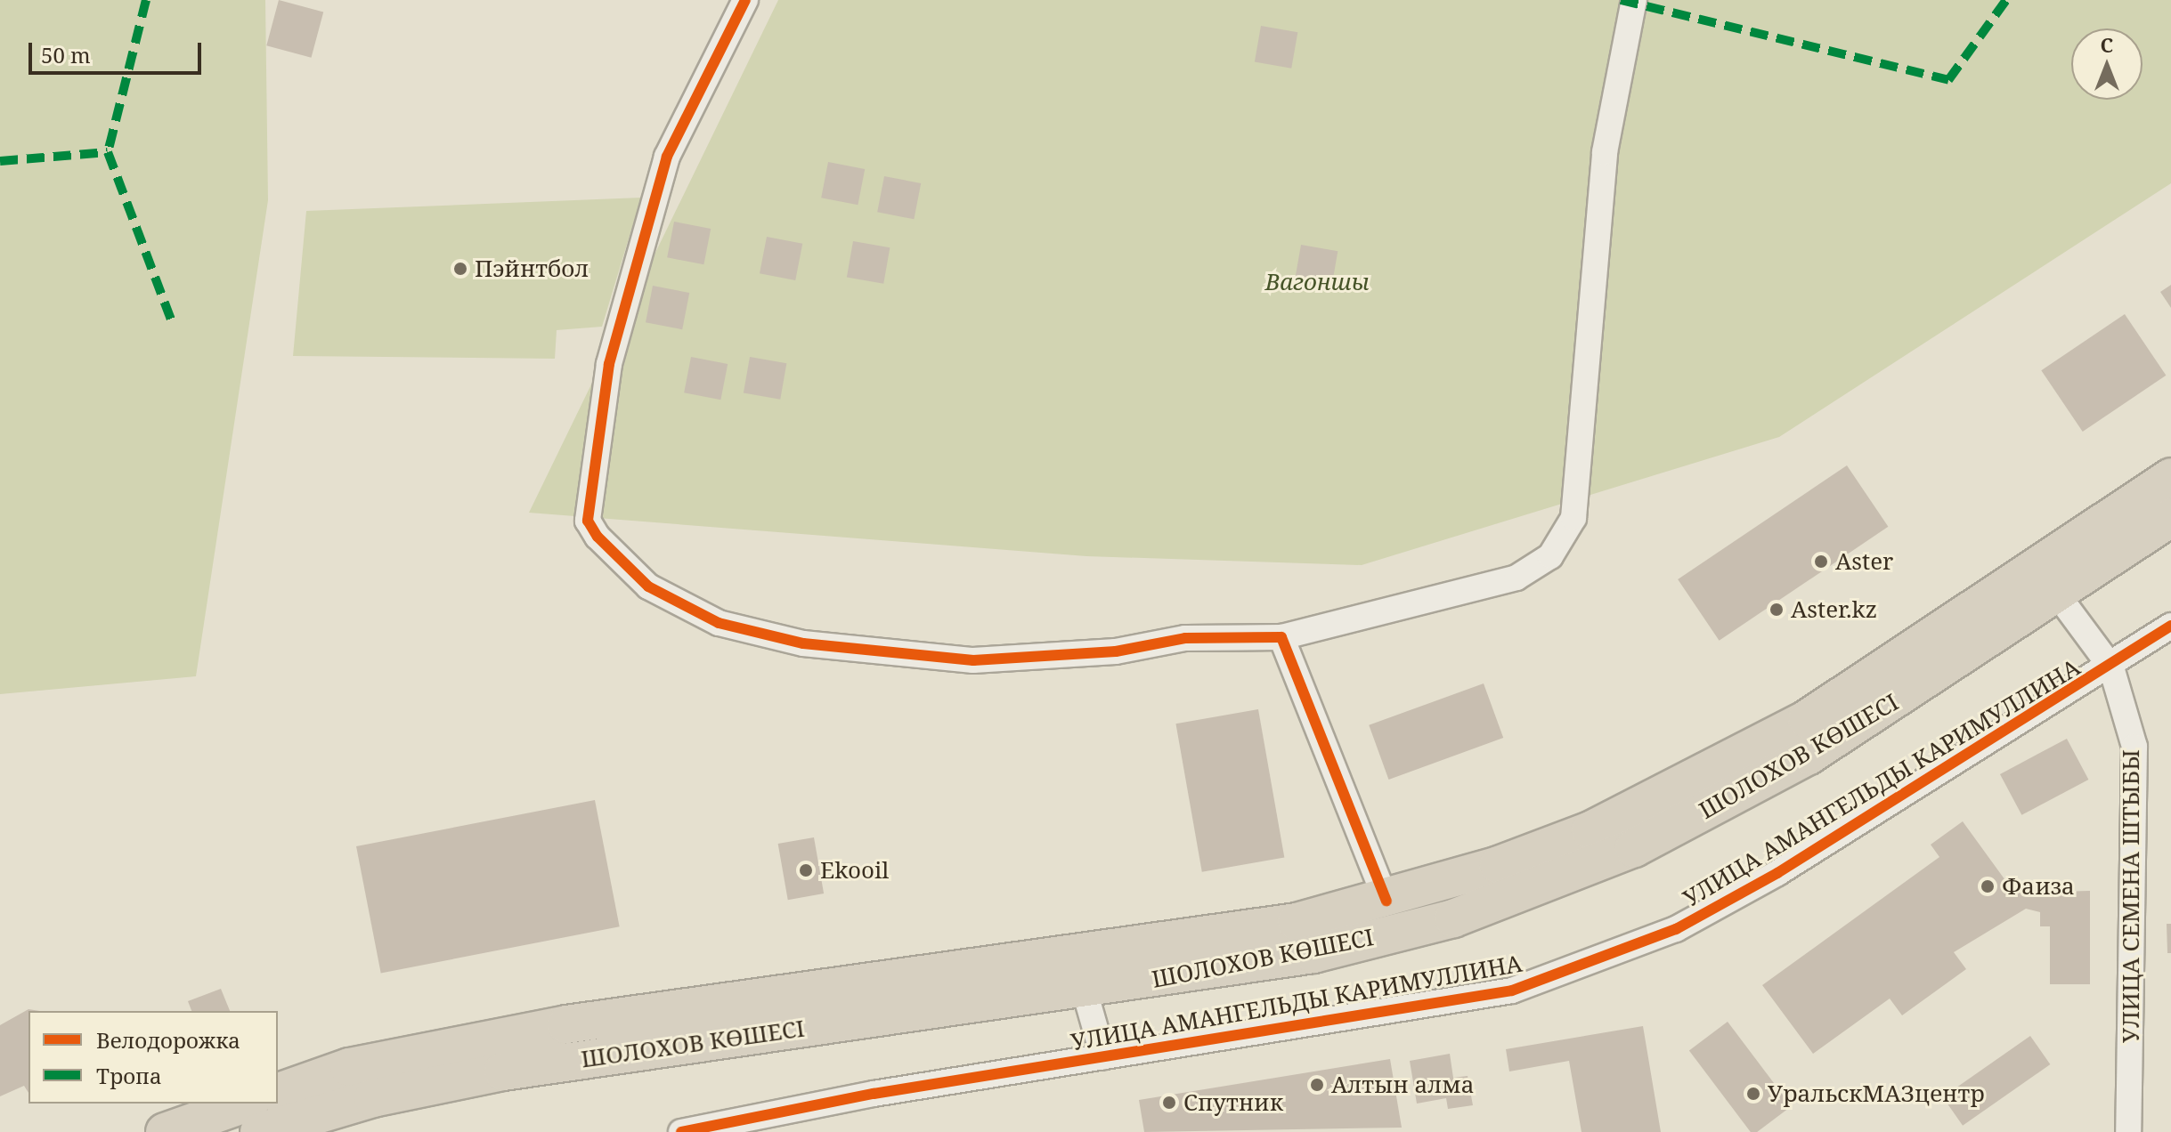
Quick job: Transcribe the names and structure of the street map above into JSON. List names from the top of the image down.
{
  "streets": {
    "highway": ["ШОЛОХОВ КӨШЕСІ"],
    "street": ["УЛИЦА АМАНГЕЛЬДЫ КАРИМУЛЛИНА", "УЛИЦА СЕМЕНА ШТЫБЫ"]
  },
  "crossings": [
    ["ШОЛОХОВ КӨШЕСІ", "УЛИЦА СЕМЕНА ШТЫБЫ"],
    ["УЛИЦА АМАНГЕЛЬДЫ КАРИМУЛЛИНА", "УЛИЦА СЕМЕНА ШТЫБЫ"]
  ],
  "parks": ["Вагоншы"],
  "places": [
    "Пэйнтбол",
    "Aster",
    "Aster.kz",
    "Ekooil",
    "Фаиза",
    "Алтын алма",
    "УральскМАЗцентр",
    "Спутник"
  ],
  "legend": ["Велодорожка", "Тропа"],
  "scale_bar": "50 m",
  "north": "top"
}
